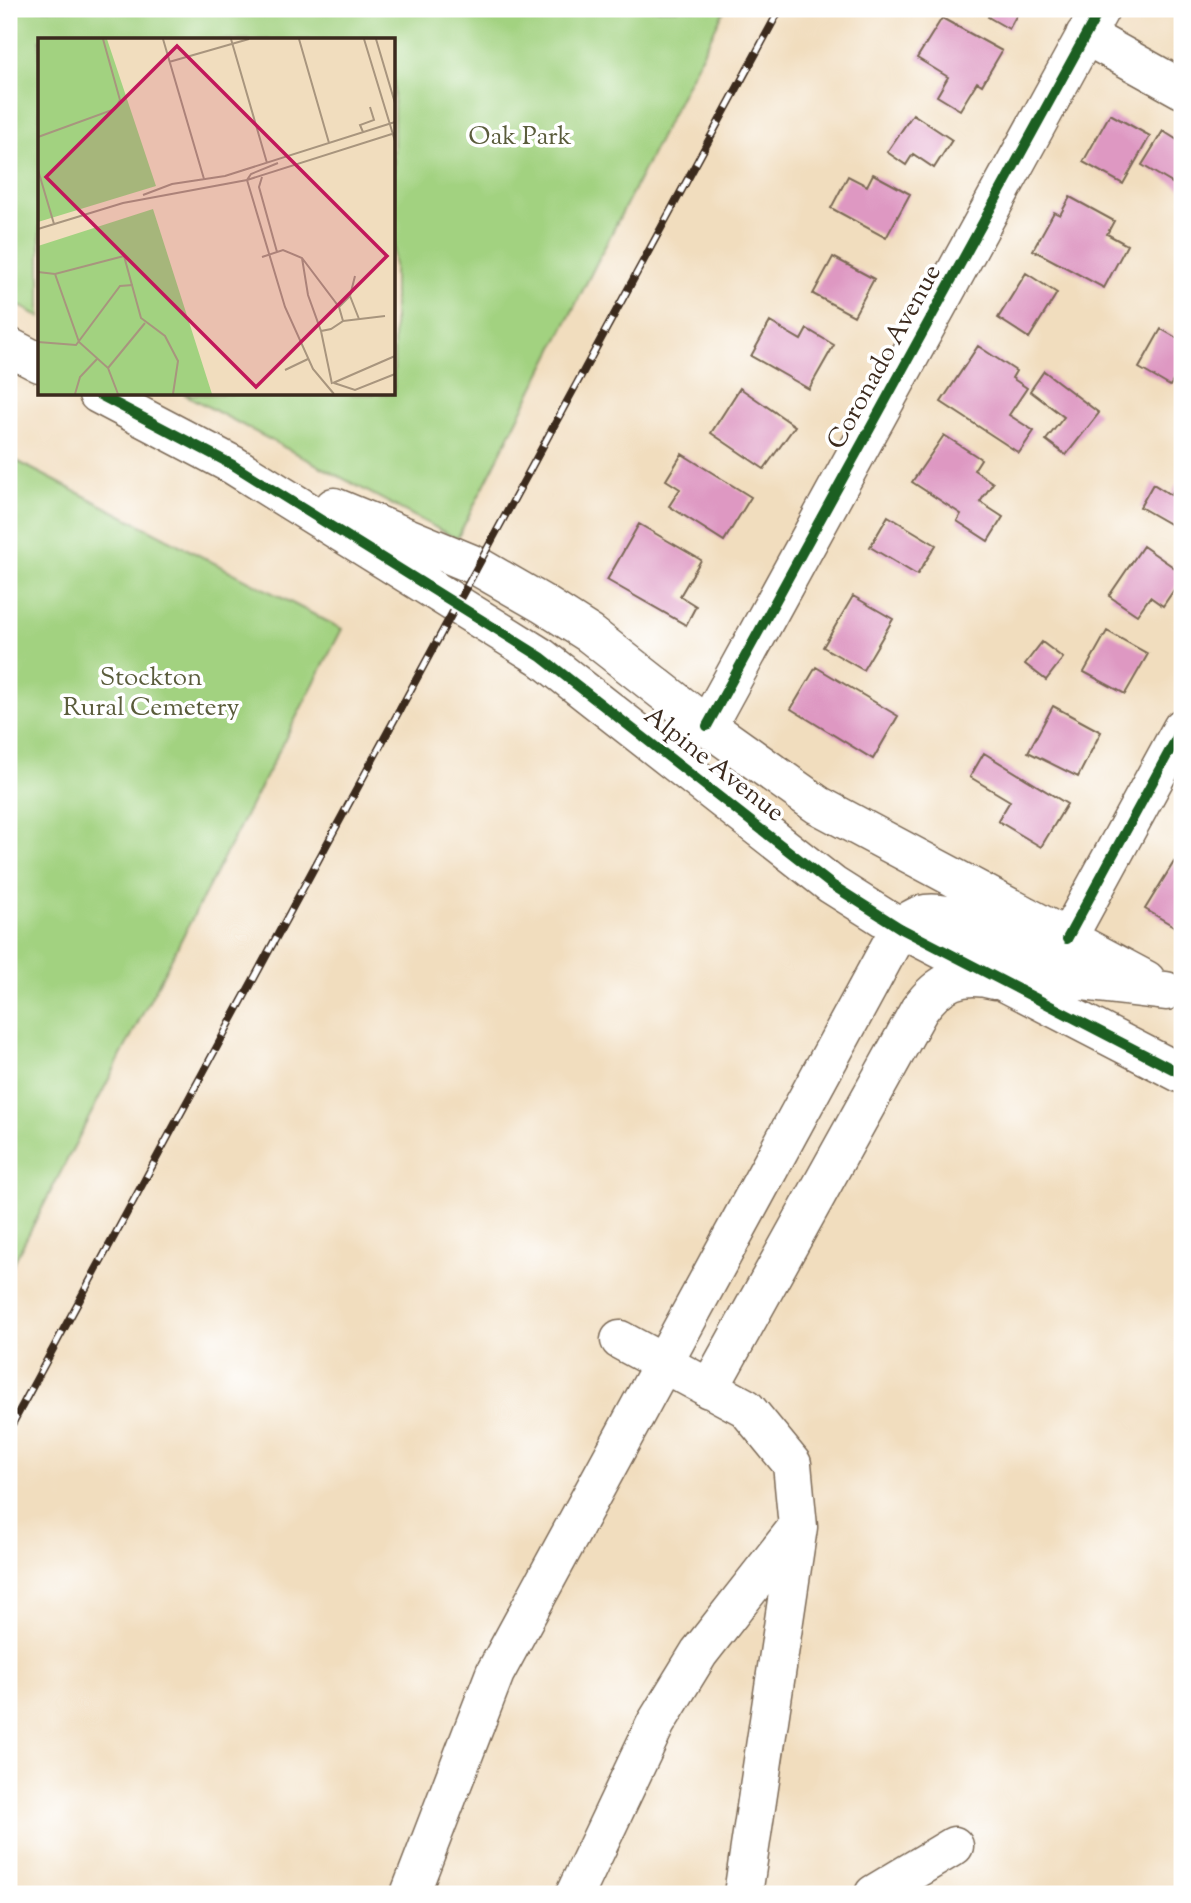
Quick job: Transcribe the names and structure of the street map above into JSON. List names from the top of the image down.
{
  "streets": {
    "street": ["Coronado Avenue", "Alpine Avenue"]
  },
  "crossings": [
    ["Coronado Avenue", "Alpine Avenue"]
  ],
  "parks": ["Oak Park", "Stockton Rural Cemetery"]
}
